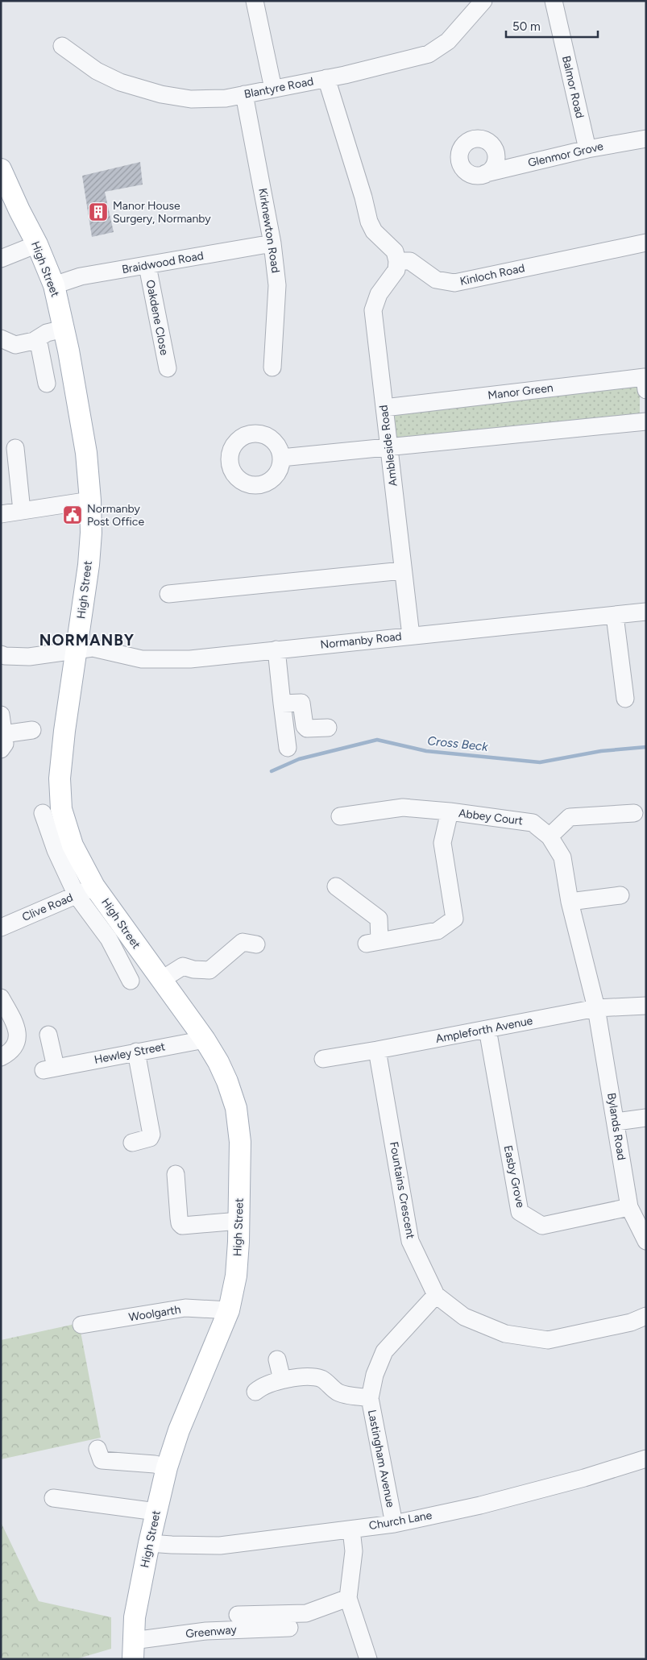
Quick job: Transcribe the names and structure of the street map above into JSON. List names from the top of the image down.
{
  "streets": {
    "main road": ["High Street"],
    "street": [
      "Balmor Road",
      "Blantyre Road",
      "Glenmor Grove",
      "Kirknewton Road",
      "Braidwood Road",
      "Kinloch Road",
      "Oakdene Close",
      "Manor Green",
      "Ambleside Road",
      "Normanby Road",
      "Abbey Court",
      "Clive Road",
      "Ampleforth Avenue",
      "Hewley Street",
      "Bylands Road",
      "Easby Grove",
      "Fountains Crescent",
      "Woolgarth",
      "Lastingham Avenue",
      "Church Lane",
      "Greenway"
    ]
  },
  "crossings": [
    ["Balmor Road", "Glenmor Grove"],
    ["Blantyre Road", "Kirknewton Road"],
    ["Kirknewton Road", "Braidwood Road"],
    ["Braidwood Road", "High Street"],
    ["Braidwood Road", "Oakdene Close"],
    ["High Street", "Normanby Road"],
    ["High Street", "Clive Road"],
    ["High Street", "Hewley Street"],
    ["High Street", "Woolgarth"],
    ["High Street", "Church Lane"],
    ["High Street", "Greenway"],
    ["Kinloch Road", "Ambleside Road"],
    ["Manor Green", "Ambleside Road"],
    ["Ambleside Road", "Normanby Road"],
    ["Abbey Court", "Ampleforth Avenue"],
    ["Abbey Court", "Bylands Road"],
    ["Ampleforth Avenue", "Bylands Road"],
    ["Ampleforth Avenue", "Easby Grove"],
    ["Ampleforth Avenue", "Fountains Crescent"],
    ["Bylands Road", "Easby Grove"],
    ["Fountains Crescent", "Lastingham Avenue"],
    ["Lastingham Avenue", "Church Lane"]
  ],
  "districts": ["NORMANBY"],
  "water": ["Cross Beck"],
  "places": {
    "building": ["Manor House Surgery, Normanby"],
    "public building": ["Normanby Post Office"]
  },
  "scale_bar": "50 m"
}
